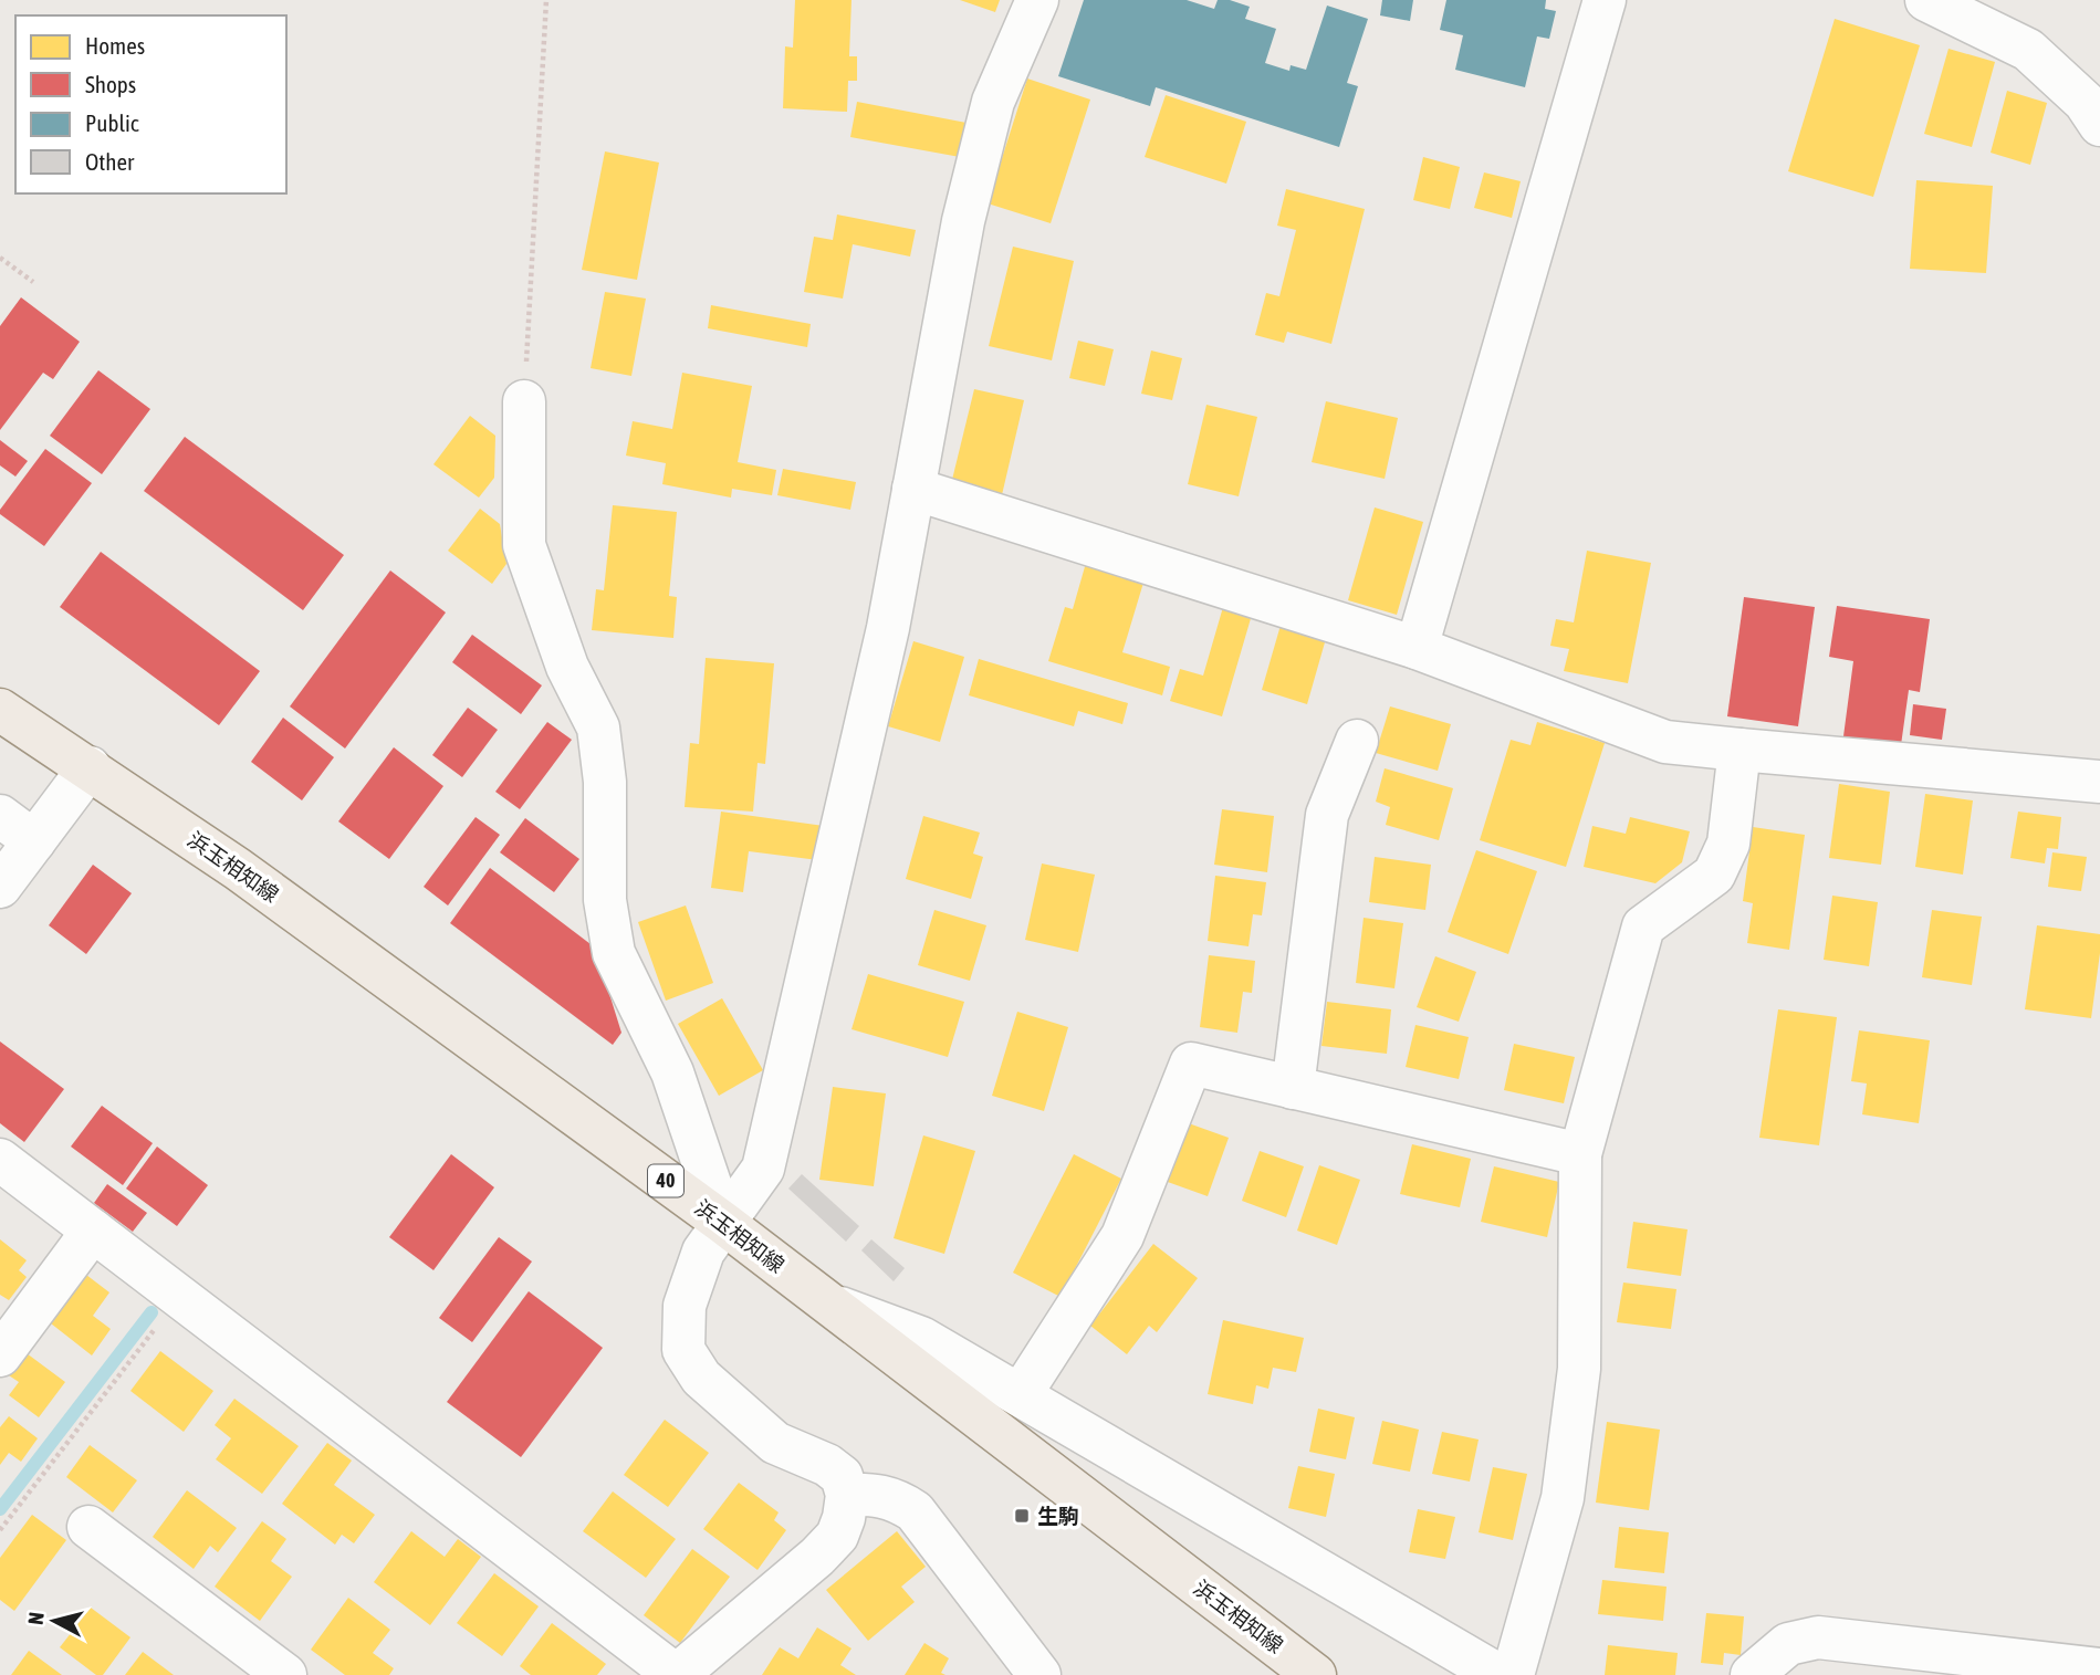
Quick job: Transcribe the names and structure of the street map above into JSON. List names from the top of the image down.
{
  "streets": {
    "main road": ["浜玉相知線", "40"]
  },
  "places": {
    "transit": ["生駒"]
  },
  "legend": [
    "Homes",
    "Shops",
    "Public",
    "Other"
  ],
  "north": "left"
}
